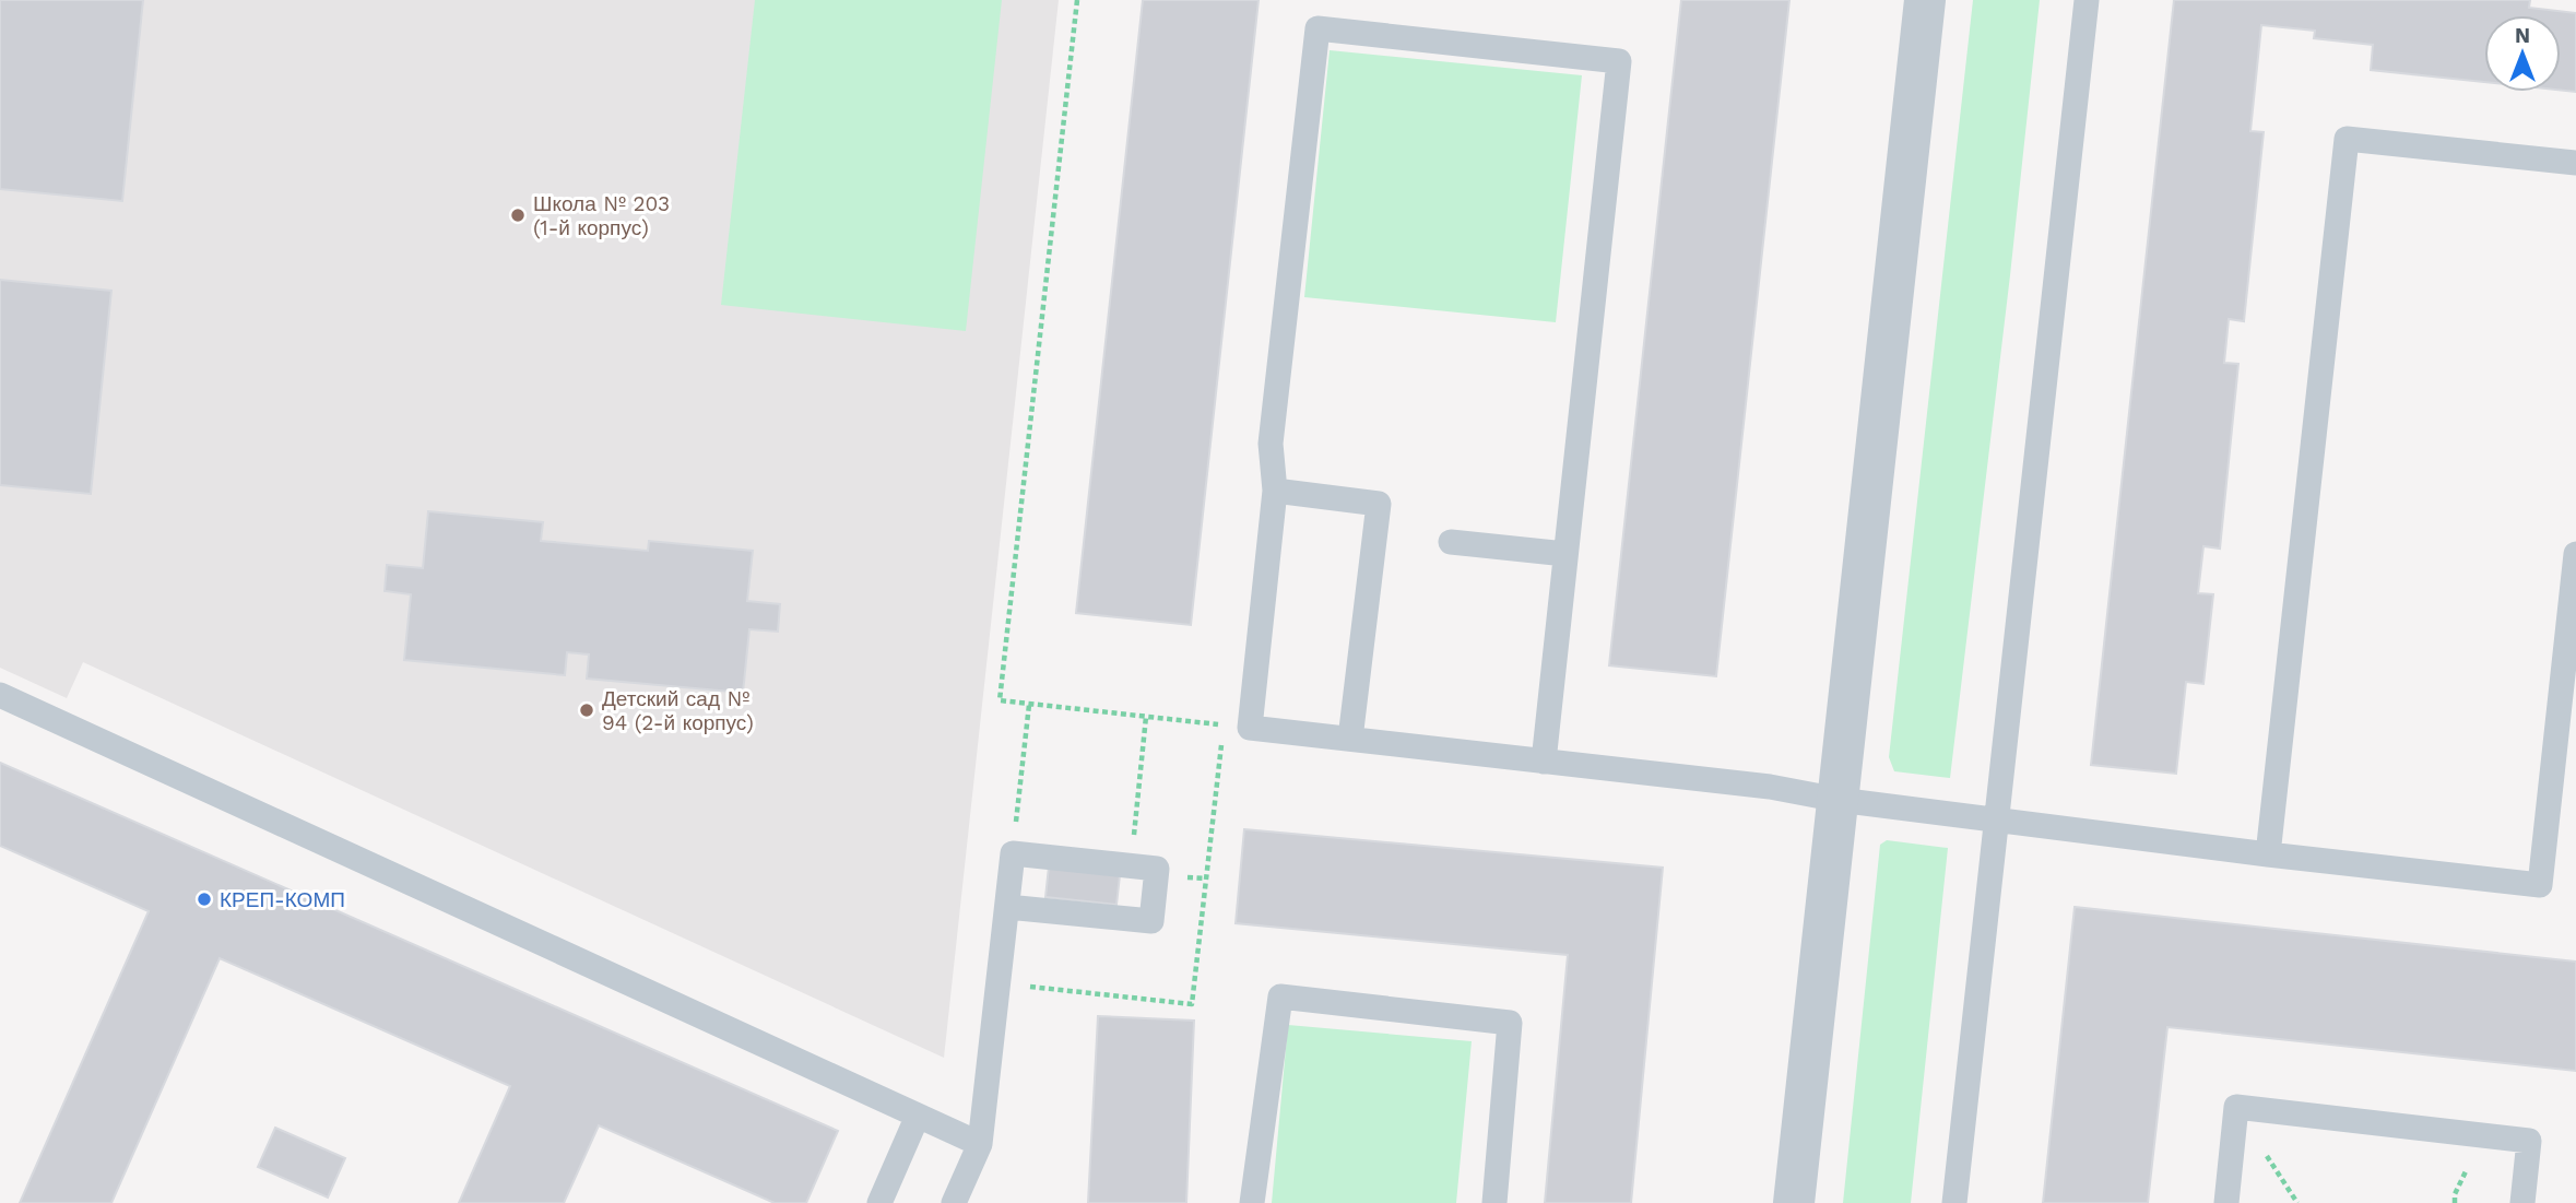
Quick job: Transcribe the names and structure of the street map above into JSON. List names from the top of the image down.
{
  "places": ["Школа № 203 (1-й корпус)", "Детский сад № 94 (2-й корпус)", "КРЕП-КОМП"],
  "north": "top"
}
